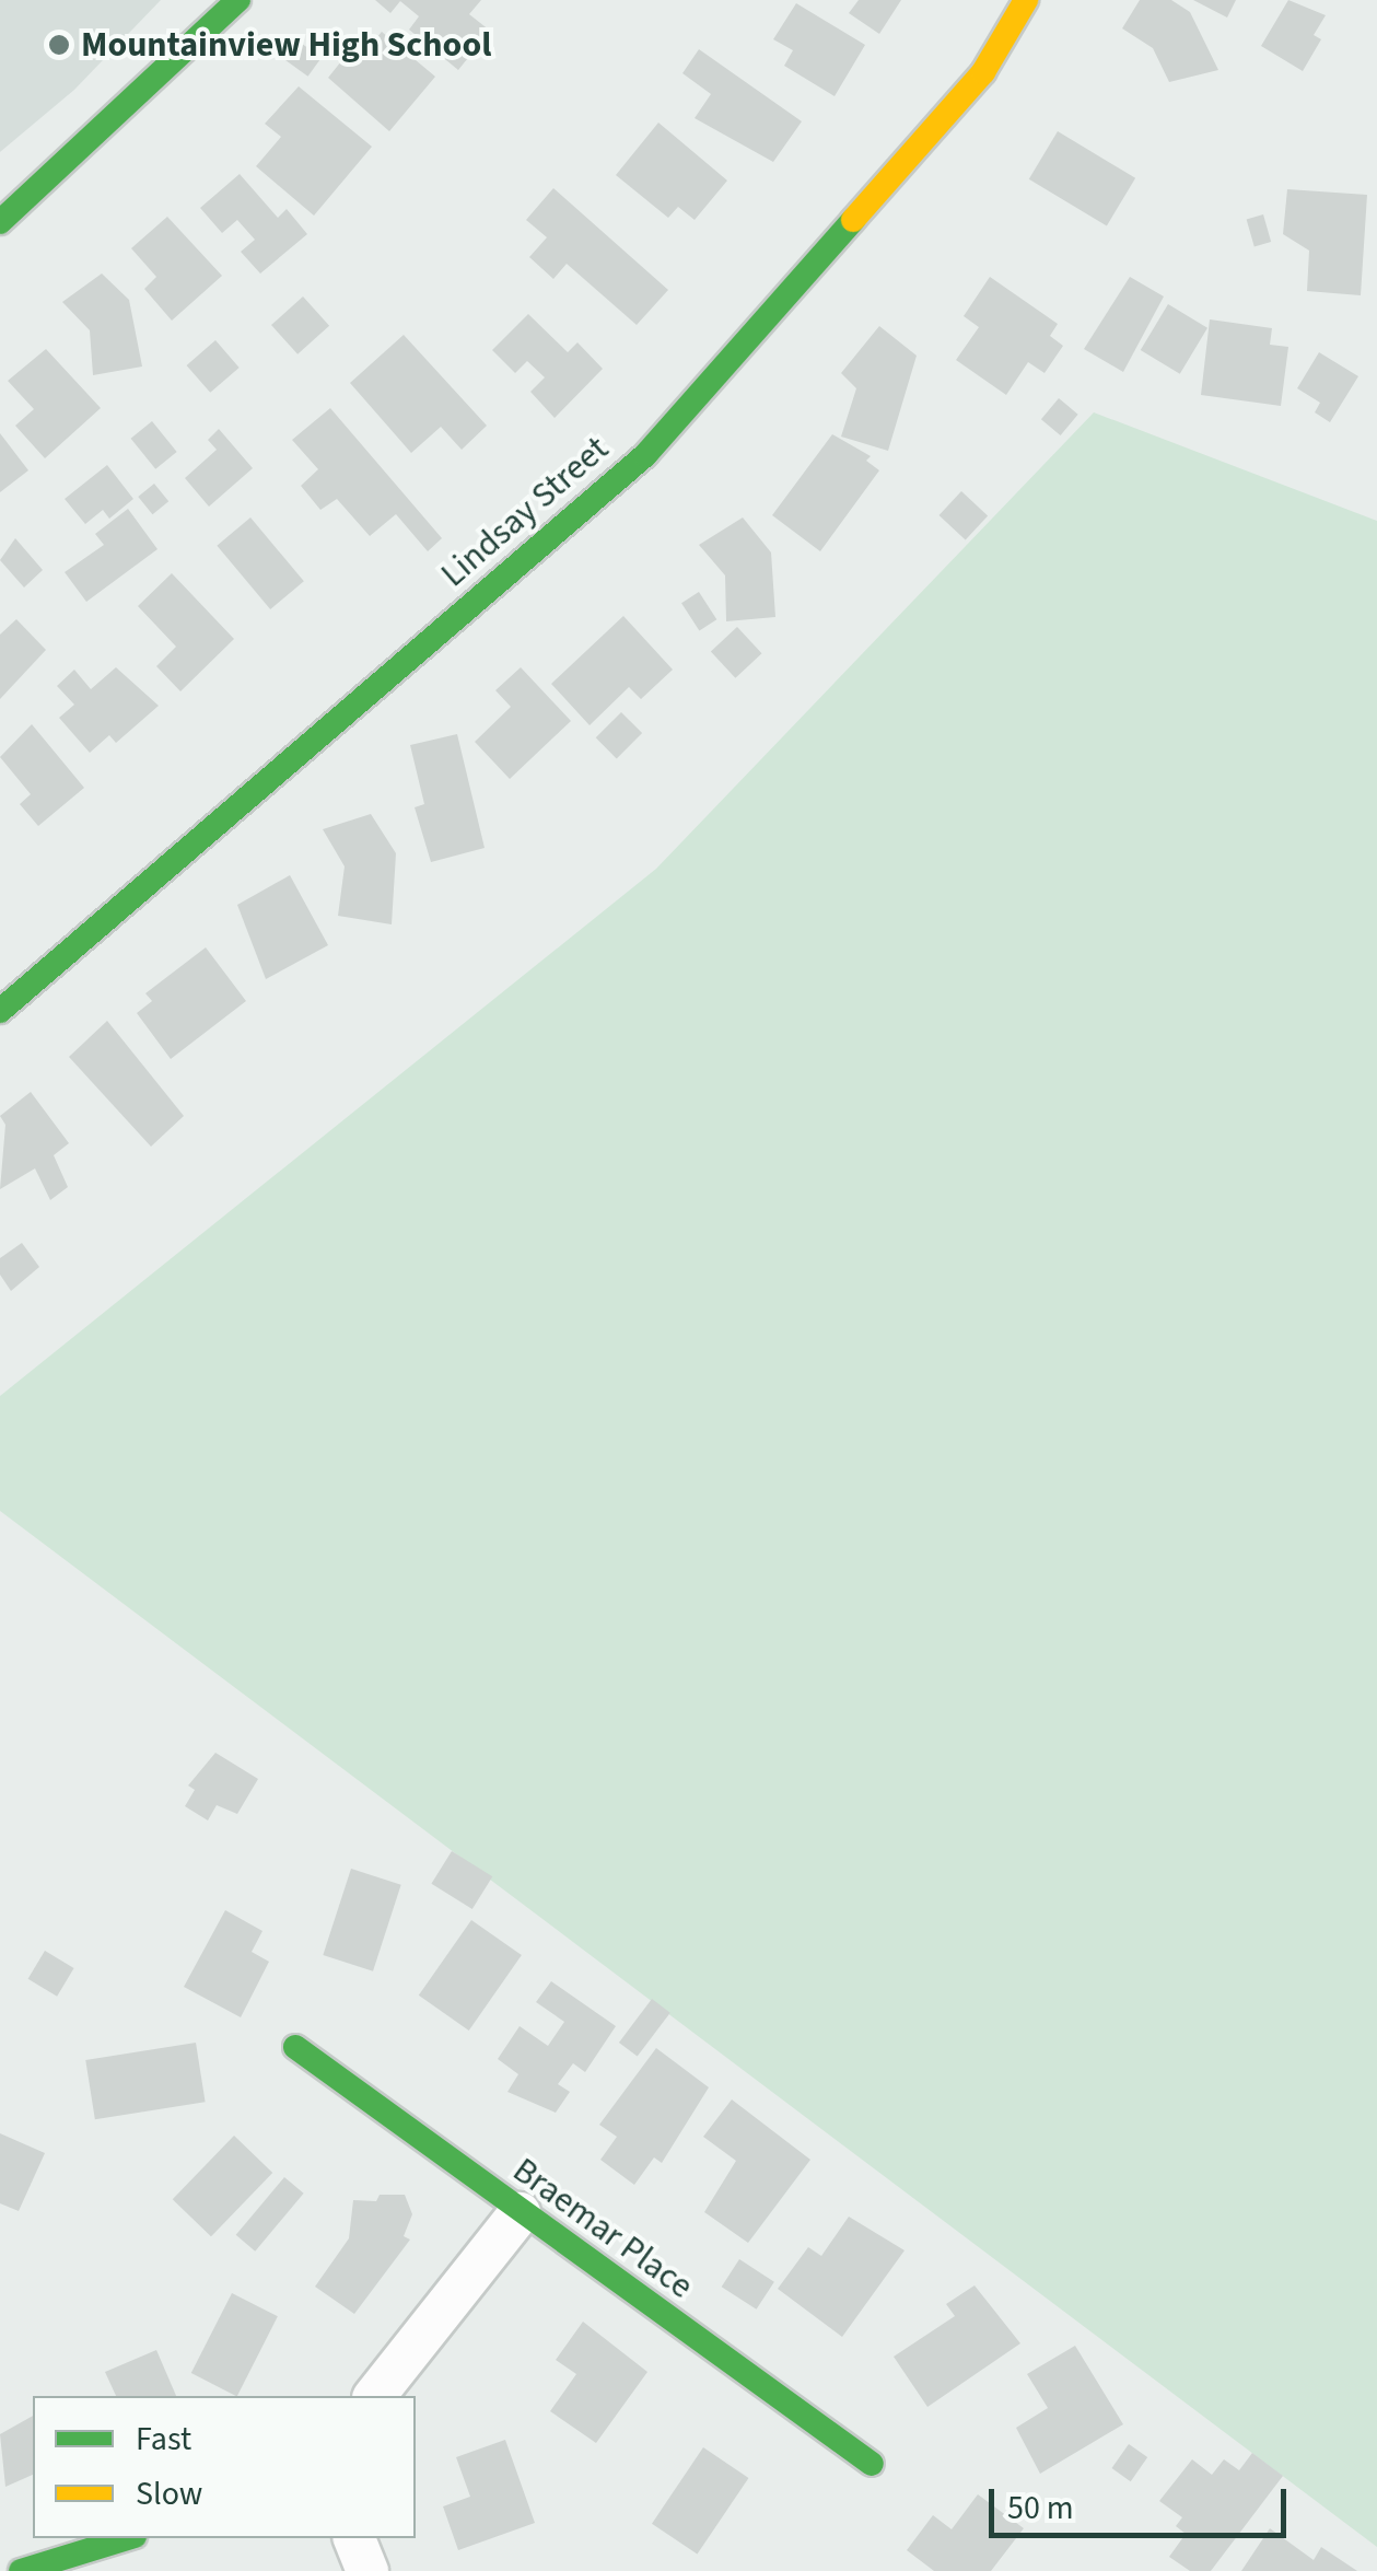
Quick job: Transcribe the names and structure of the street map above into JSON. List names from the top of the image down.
{
  "streets": {
    "street": ["Lindsay Street", "Braemar Place"]
  },
  "places": ["Mountainview High School"],
  "legend": ["Fast", "Slow"],
  "scale_bar": "50 m"
}
